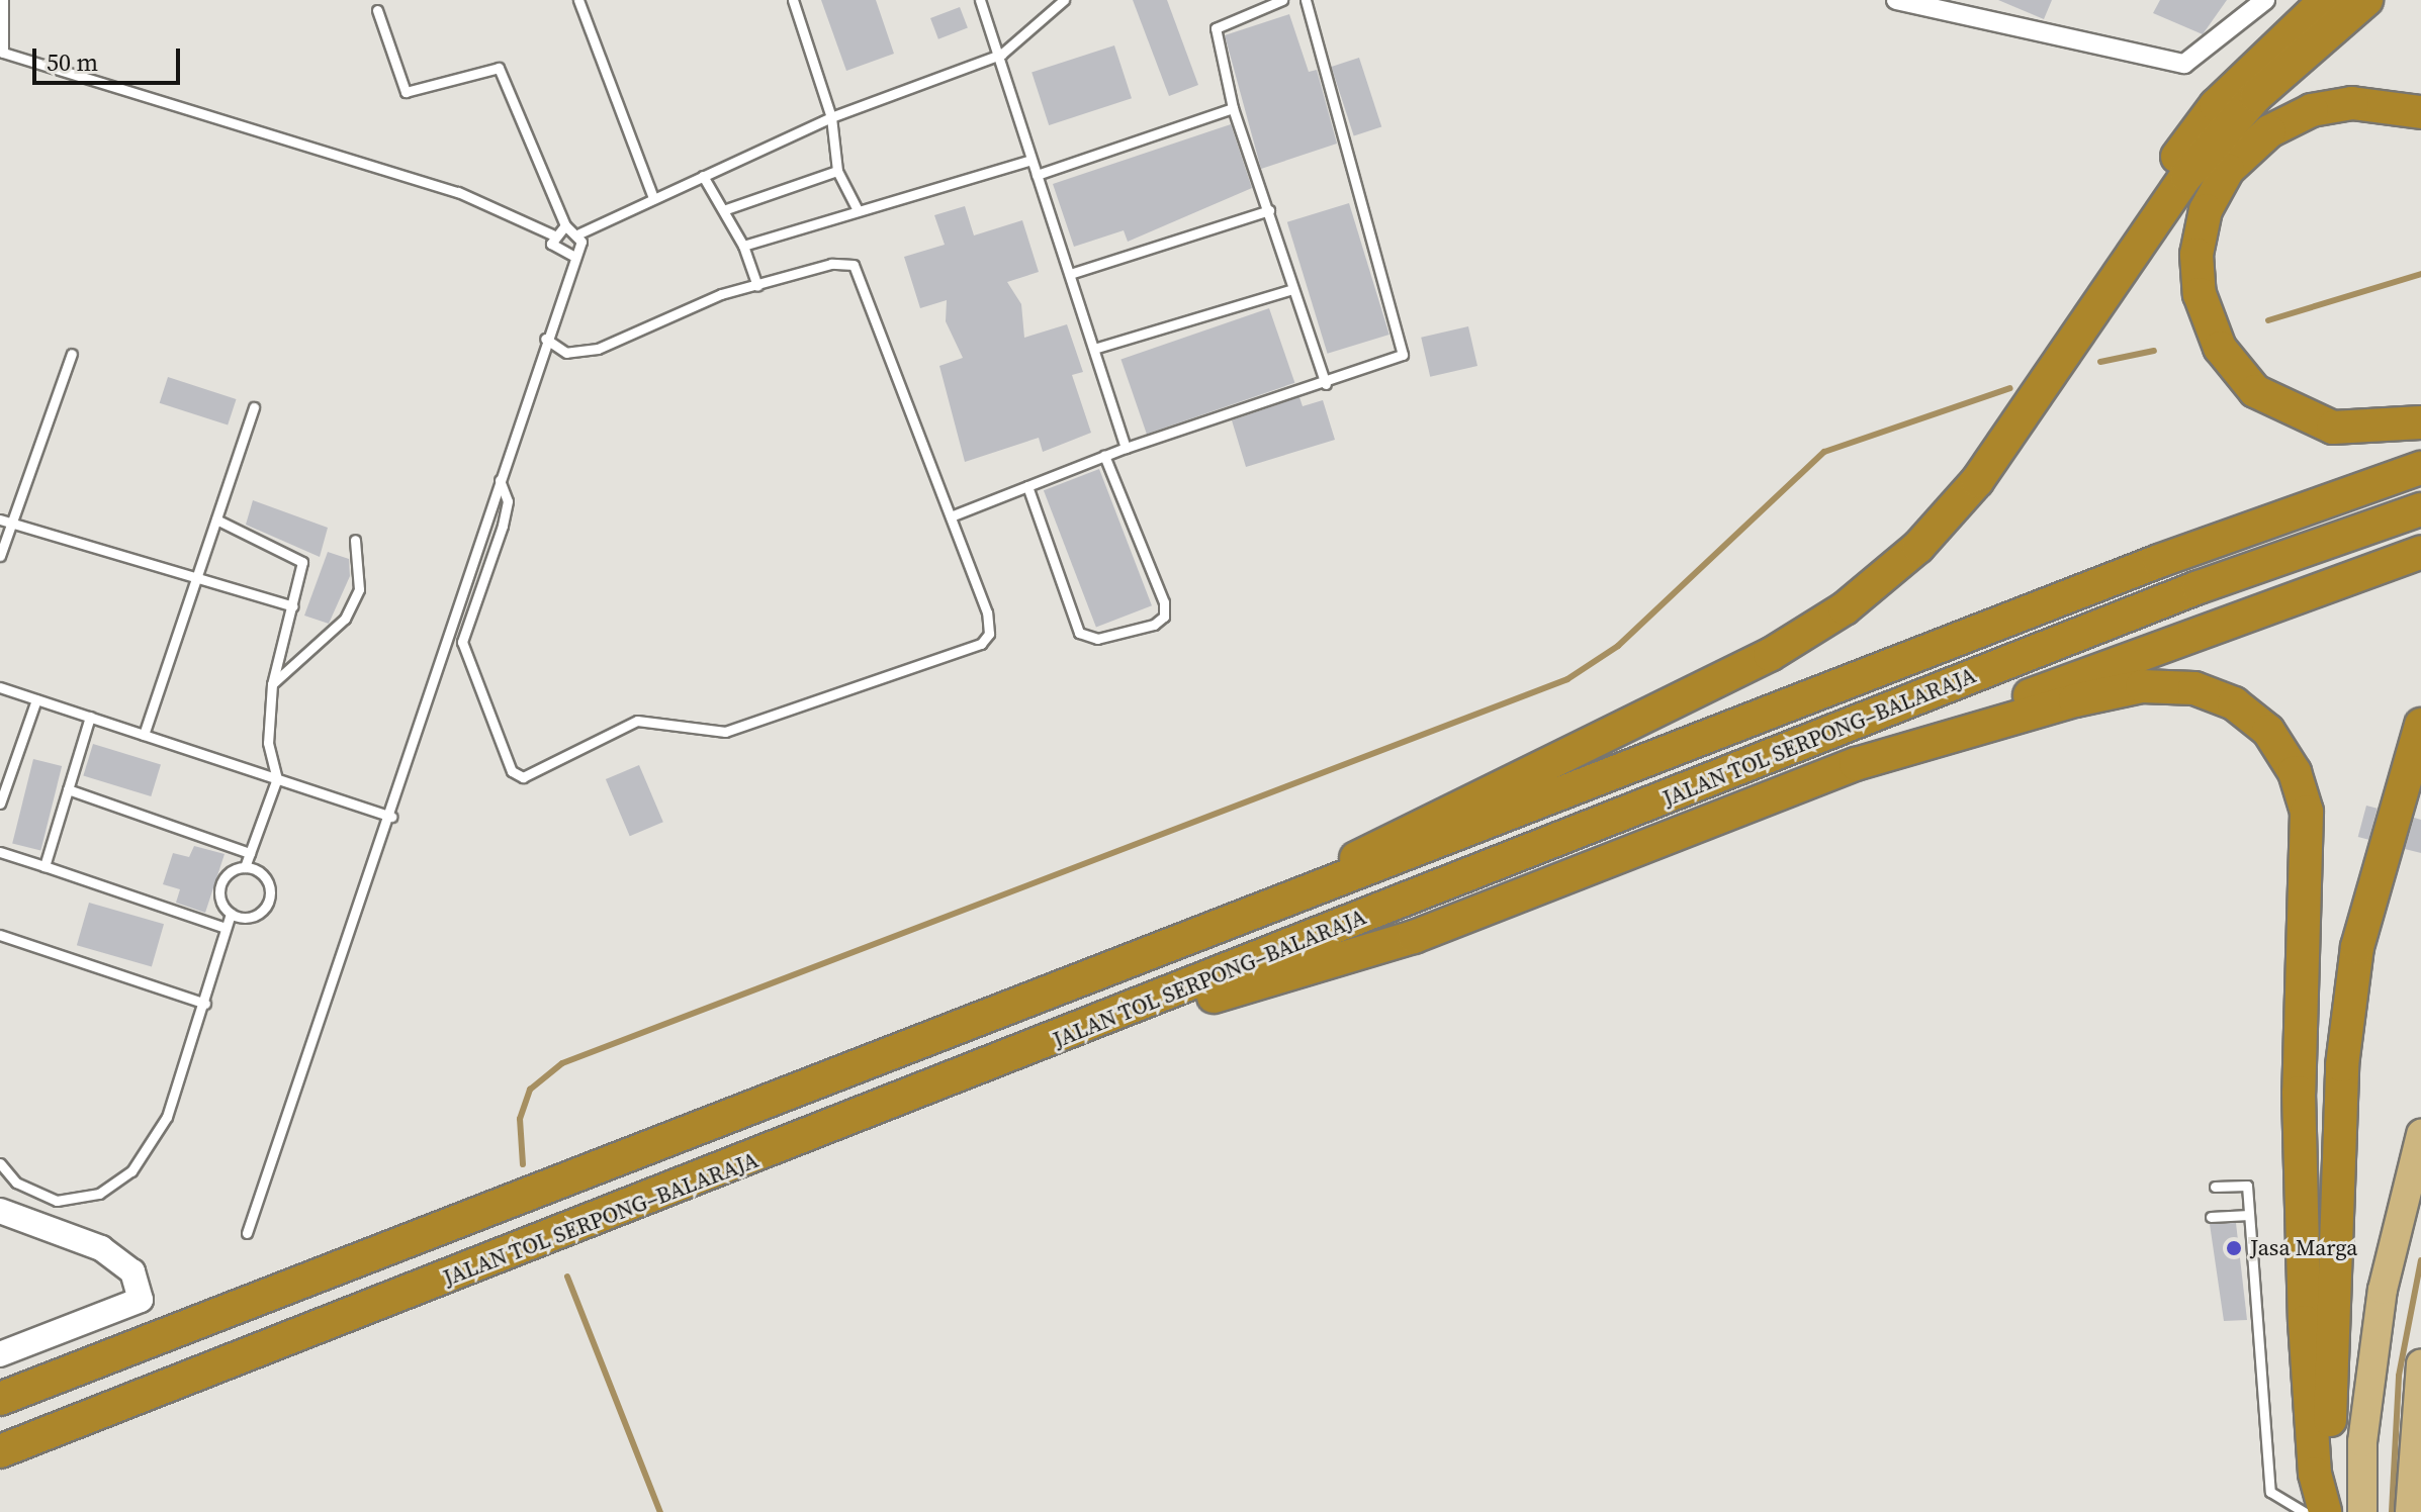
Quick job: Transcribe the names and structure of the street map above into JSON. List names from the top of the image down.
{
  "streets": {
    "highway": ["JALAN TOL SERPONG–BALARAJA"]
  },
  "places": ["Jasa Marga"],
  "scale_bar": "50 m"
}
